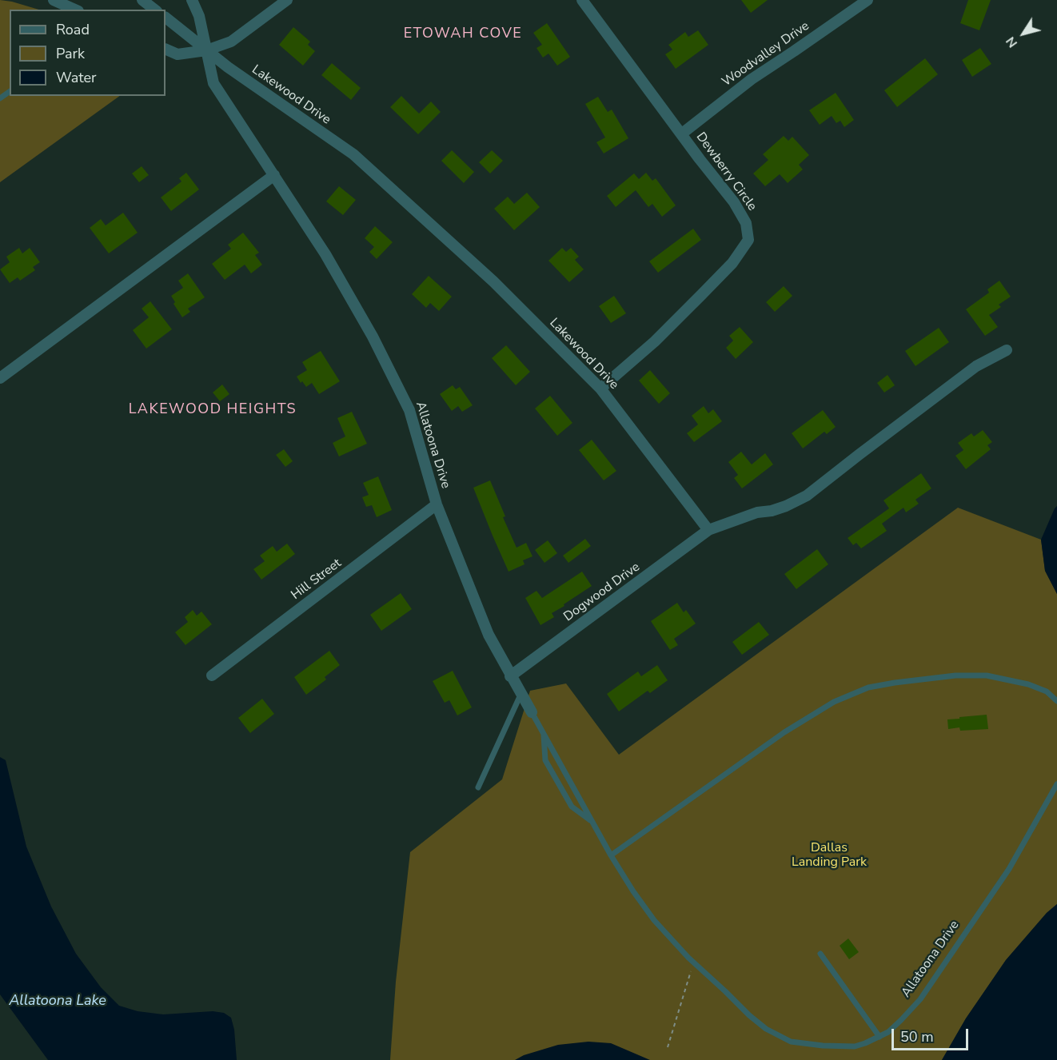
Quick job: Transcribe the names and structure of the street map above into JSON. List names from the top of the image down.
{
  "streets": {
    "street": [
      "Woodvalley Drive",
      "Lakewood Drive",
      "Dewberry Circle",
      "Allatoona Drive",
      "Hill Street",
      "Dogwood Drive"
    ]
  },
  "crossings": [
    ["Woodvalley Drive", "Dewberry Circle"],
    ["Lakewood Drive", "Dewberry Circle"],
    ["Lakewood Drive", "Allatoona Drive"],
    ["Lakewood Drive", "Dogwood Drive"],
    ["Allatoona Drive", "Hill Street"],
    ["Allatoona Drive", "Dogwood Drive"]
  ],
  "districts": ["ETOWAH COVE", "LAKEWOOD HEIGHTS"],
  "water": ["Allatoona Lake"],
  "parks": ["Dallas Landing Park"],
  "legend": ["Road", "Park", "Water"],
  "scale_bar": "50 m",
  "north": "bottom left"
}
